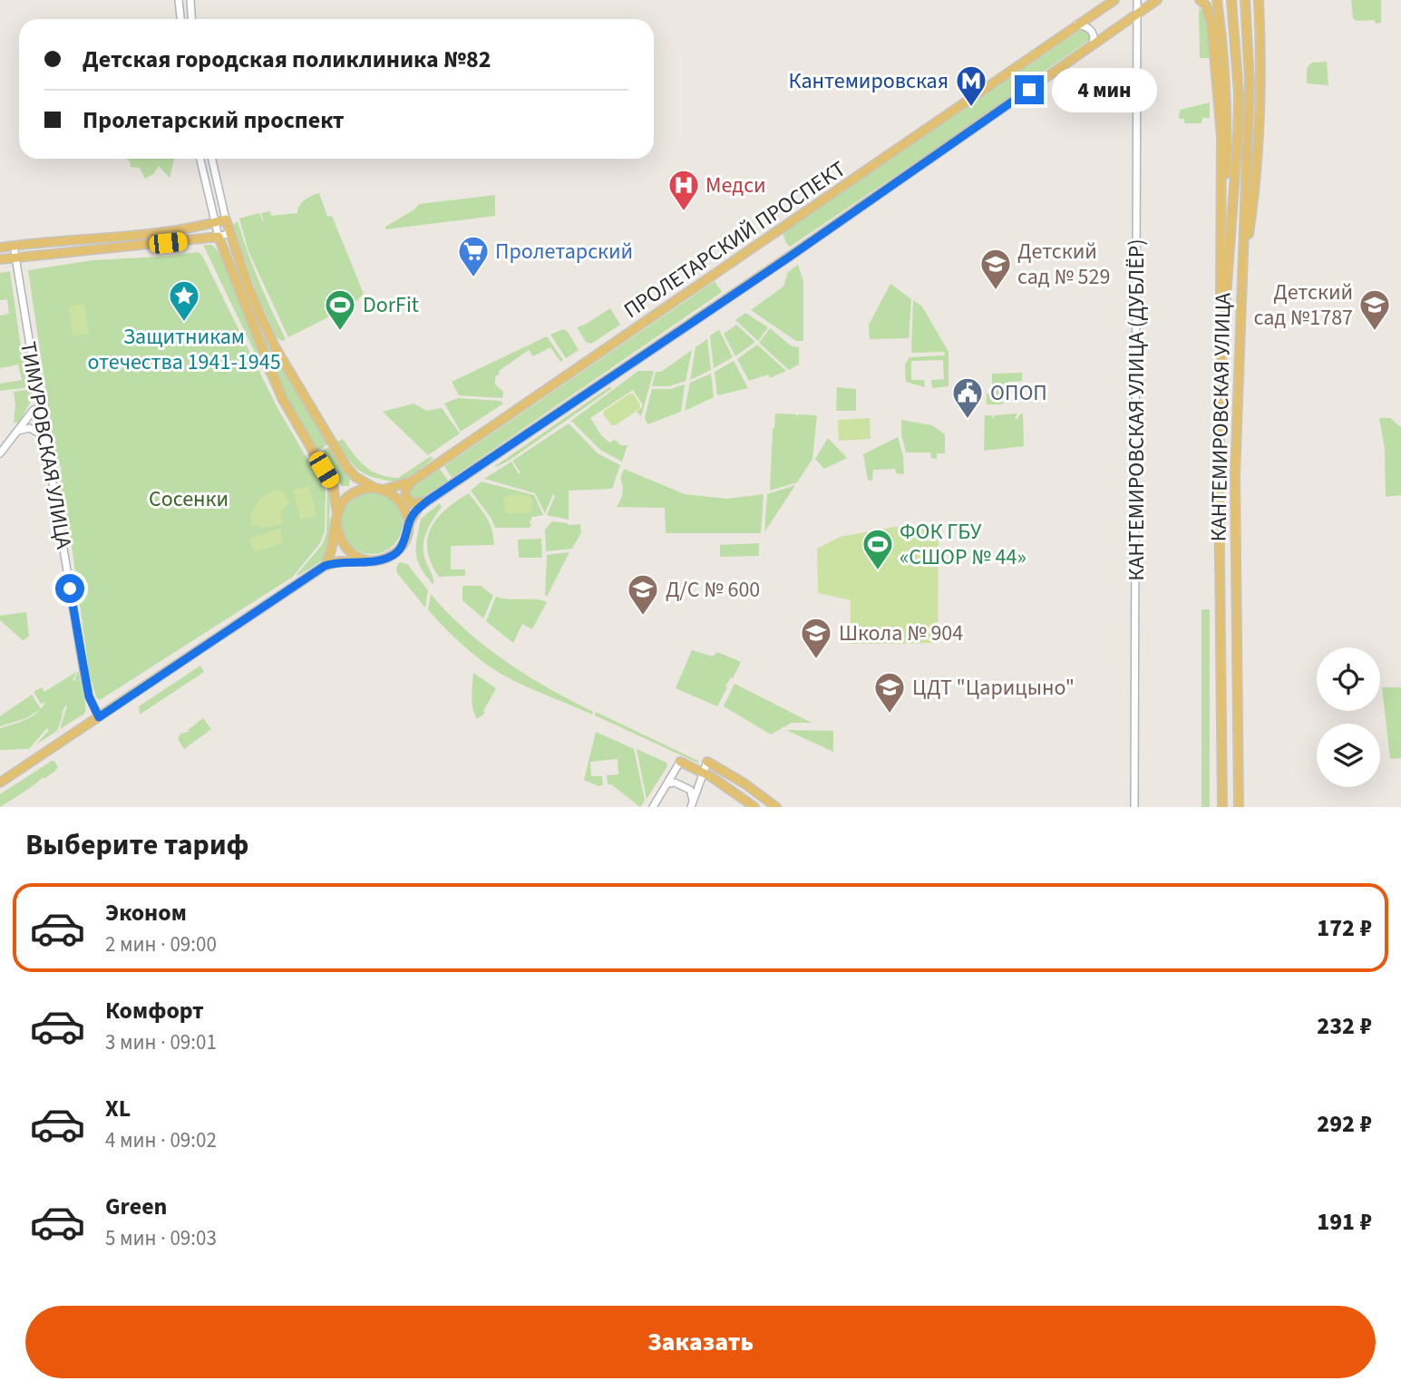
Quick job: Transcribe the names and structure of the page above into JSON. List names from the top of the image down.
{
  "streets": {
    "main road": ["ПРОЛЕТАРСКИЙ ПРОСПЕКТ", "КАНТЕМИРОВСКАЯ УЛИЦА"],
    "street": ["КАНТЕМИРОВСКАЯ УЛИЦА (ДУБЛЁР)", "ТИМУРОВСКАЯ УЛИЦА"]
  },
  "crossings": [
    ["ПРОЛЕТАРСКИЙ ПРОСПЕКТ", "КАНТЕМИРОВСКАЯ УЛИЦА (ДУБЛЁР)"]
  ],
  "parks": ["Сосенки"],
  "places": {
    "metro station": ["Кантемировская"],
    "hospital": ["Медси"],
    "supermarket": ["Пролетарский"],
    "school or university": [
      "Детский сад № 529",
      "Детский сад №1787",
      "Д/C № 600",
      "Школа № 904",
      "ЦДТ \"Царицыно\""
    ],
    "place": ["Защитникам отечества 1941-1945"],
    "sports": ["DorFit", "ФОК ГБУ «СШОР № 44»"],
    "public building": ["ОПОП"]
  },
  "page": {
    "banner": ["Детская городская поликлиника №82", "Пролетарский проспект"],
    "bubble": "4 мин",
    "heading": "Выберите тариф",
    "list": [
      {
        "name": "Эконом",
        "note": "2 мин · 09:00",
        "value": "172 ₽"
      },
      {
        "name": "Комфорт",
        "note": "3 мин · 09:01",
        "value": "232 ₽"
      },
      {
        "name": "XL",
        "note": "4 мин · 09:02",
        "value": "292 ₽"
      },
      {
        "name": "Green",
        "note": "5 мин · 09:03",
        "value": "191 ₽"
      }
    ],
    "buttons": "Заказать"
  }
}
